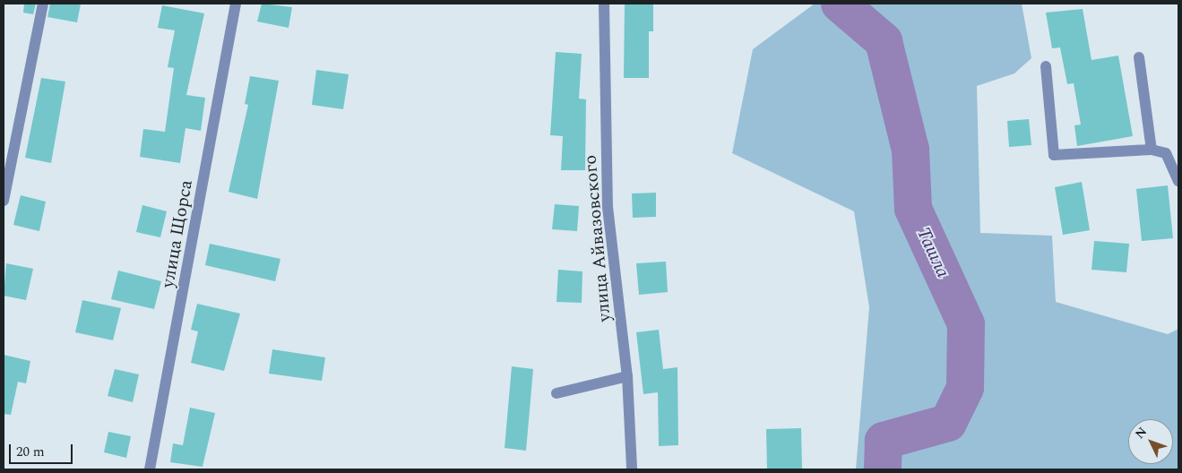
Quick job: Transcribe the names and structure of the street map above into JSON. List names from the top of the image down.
{
  "streets": {
    "street": ["улица Щорса", "улица Айвазовского"]
  },
  "water": ["Ташла"],
  "scale_bar": "20 m",
  "north": "top left"
}
